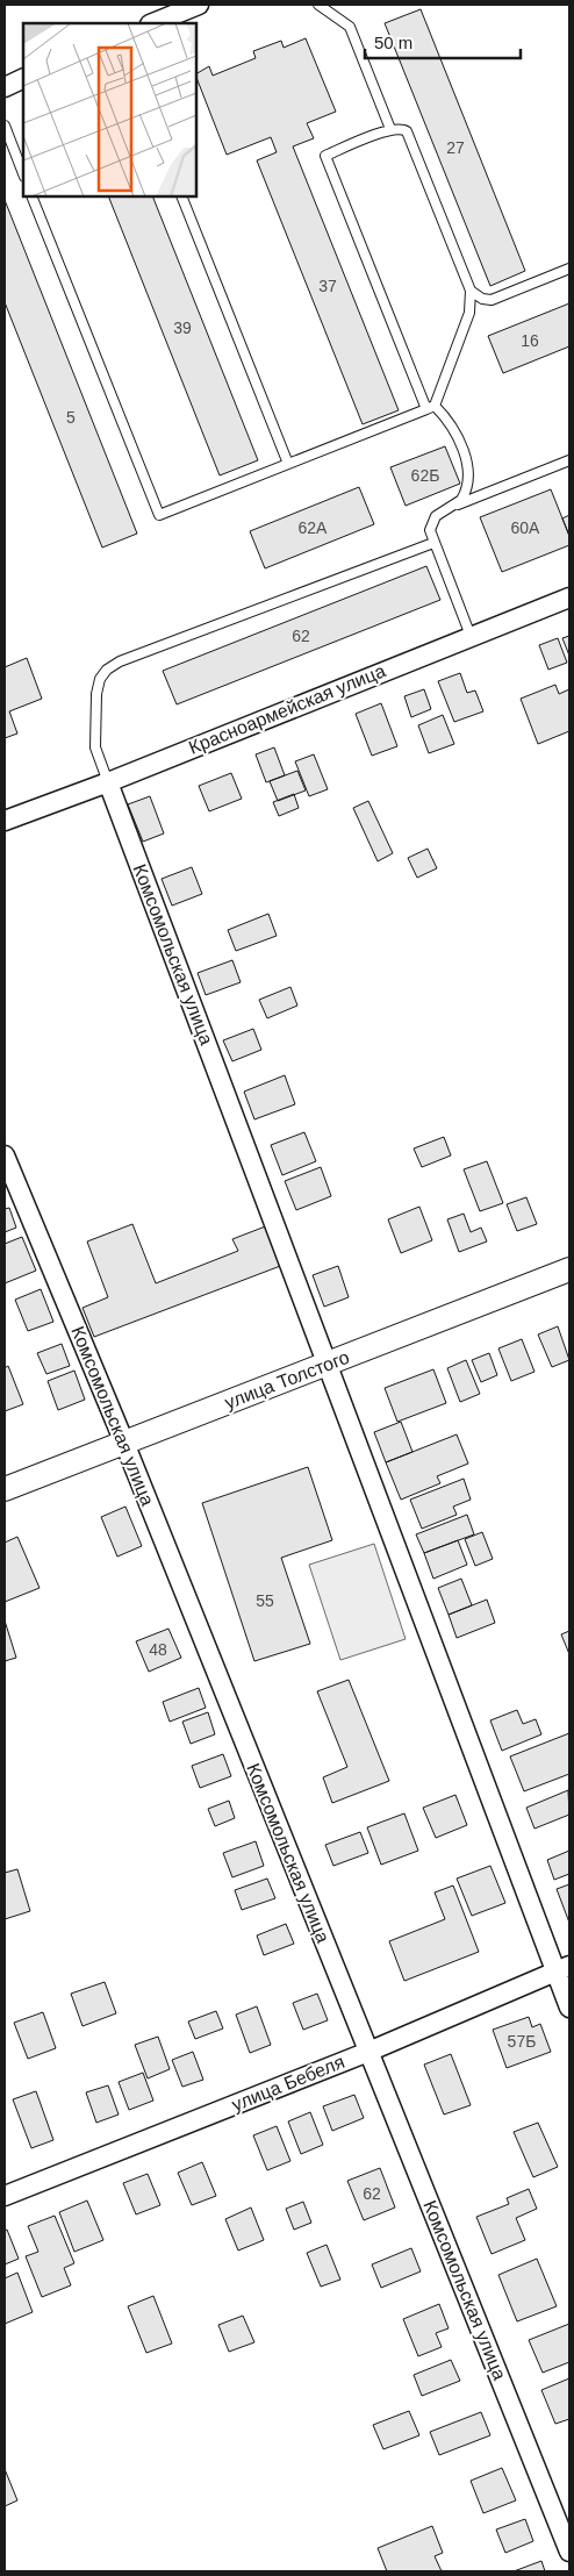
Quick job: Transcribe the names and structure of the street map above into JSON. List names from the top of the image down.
{
  "streets": {
    "street": [
      "Красноармейская улица",
      "Комсомольская улица",
      "улица Толстого",
      "улица Бебеля"
    ]
  },
  "crossings": [
    ["Красноармейская улица", "Комсомольская улица"],
    ["Комсомольская улица", "улица Толстого"],
    ["Комсомольская улица", "улица Бебеля"]
  ],
  "house_numbers": [
    "27",
    "37",
    "39",
    "16",
    "5",
    "62Б",
    "62А",
    "60А",
    "62",
    "55",
    "48",
    "57Б",
    "62"
  ],
  "scale_bar": "50 m"
}
